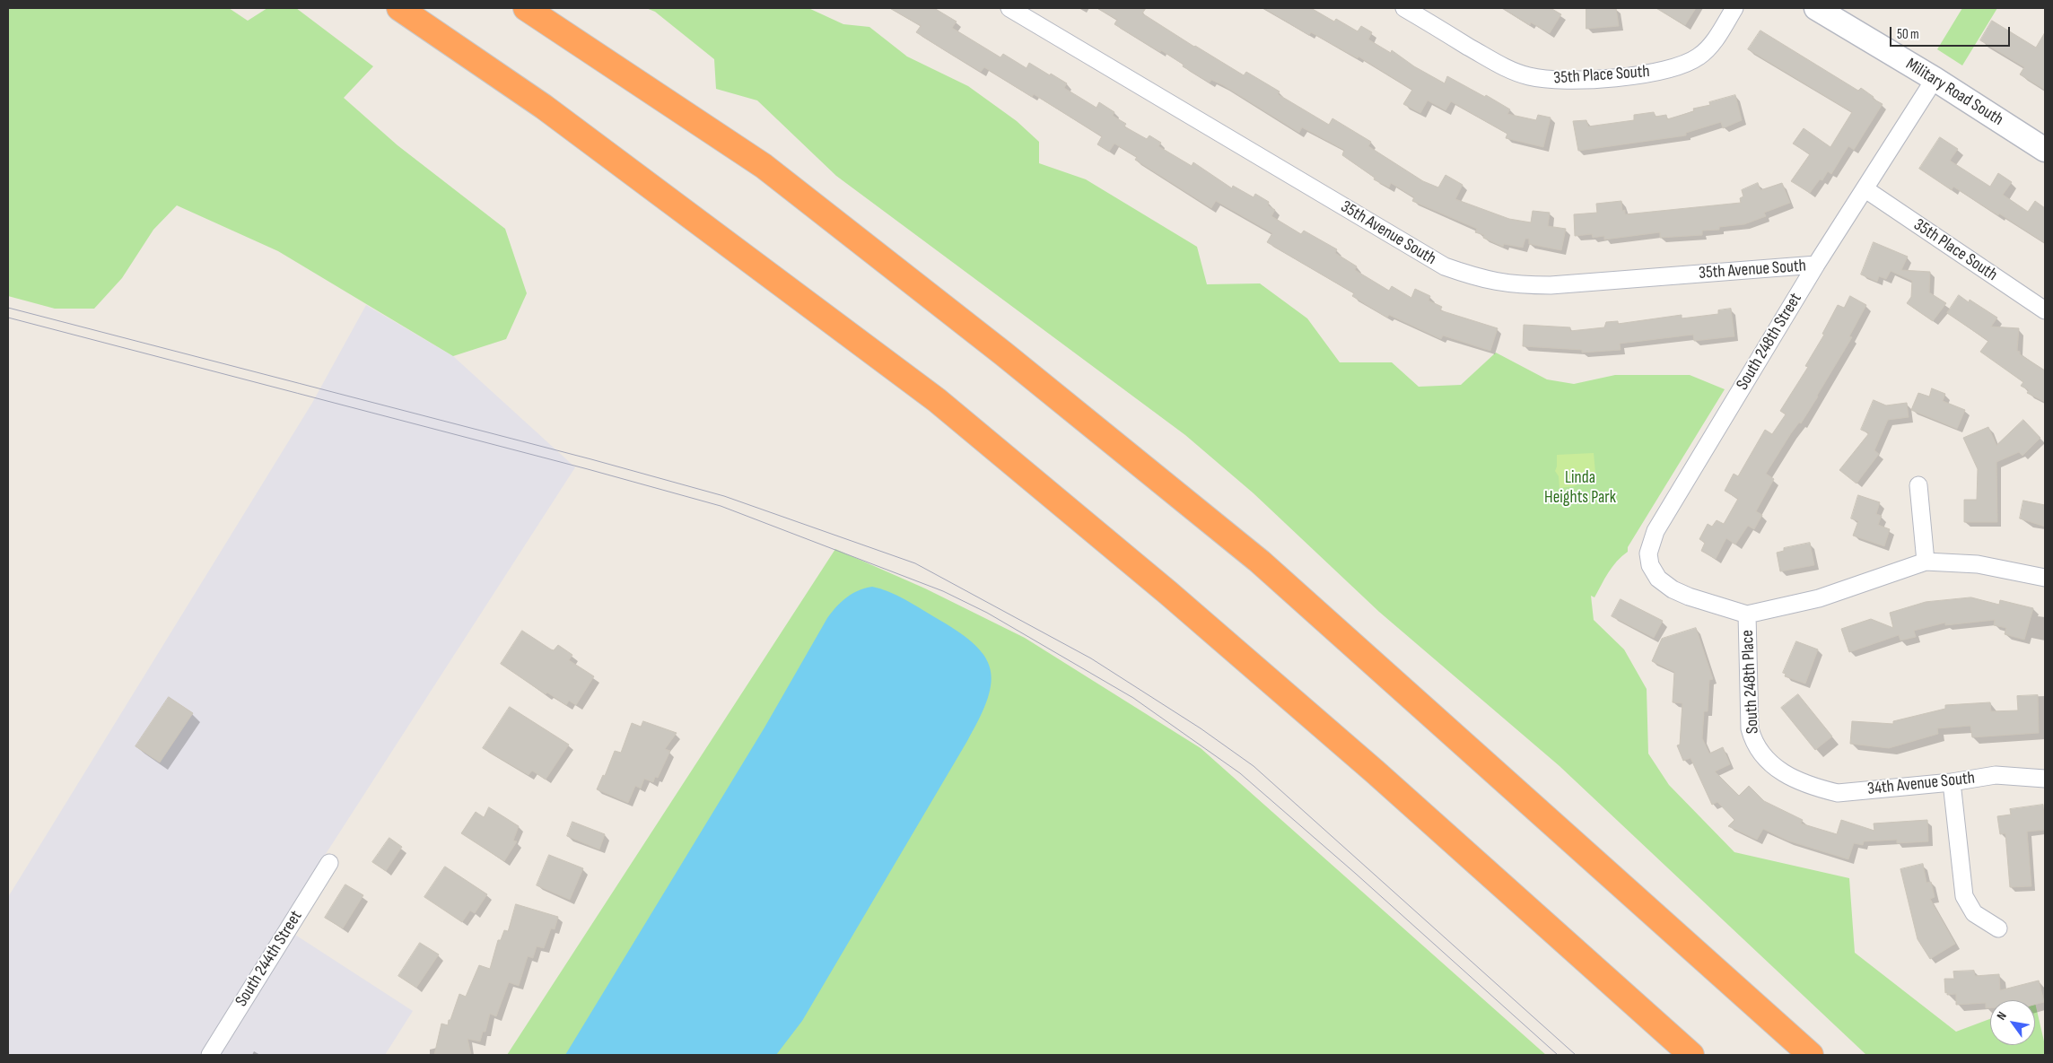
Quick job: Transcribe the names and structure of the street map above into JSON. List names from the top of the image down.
{
  "streets": {
    "main road": ["Military Road South"],
    "street": [
      "35th Place South",
      "35th Avenue South",
      "South 248th Street",
      "South 248th Place",
      "34th Avenue South",
      "South 244th Street"
    ]
  },
  "crossings": [
    ["35th Place South", "South 248th Street"],
    ["Military Road South", "South 248th Street"],
    ["35th Avenue South", "South 248th Street"],
    ["South 248th Street", "South 248th Place"],
    ["South 248th Place", "34th Avenue South"]
  ],
  "parks": ["Linda Heights Park"],
  "scale_bar": "50 m",
  "north": "top left"
}
